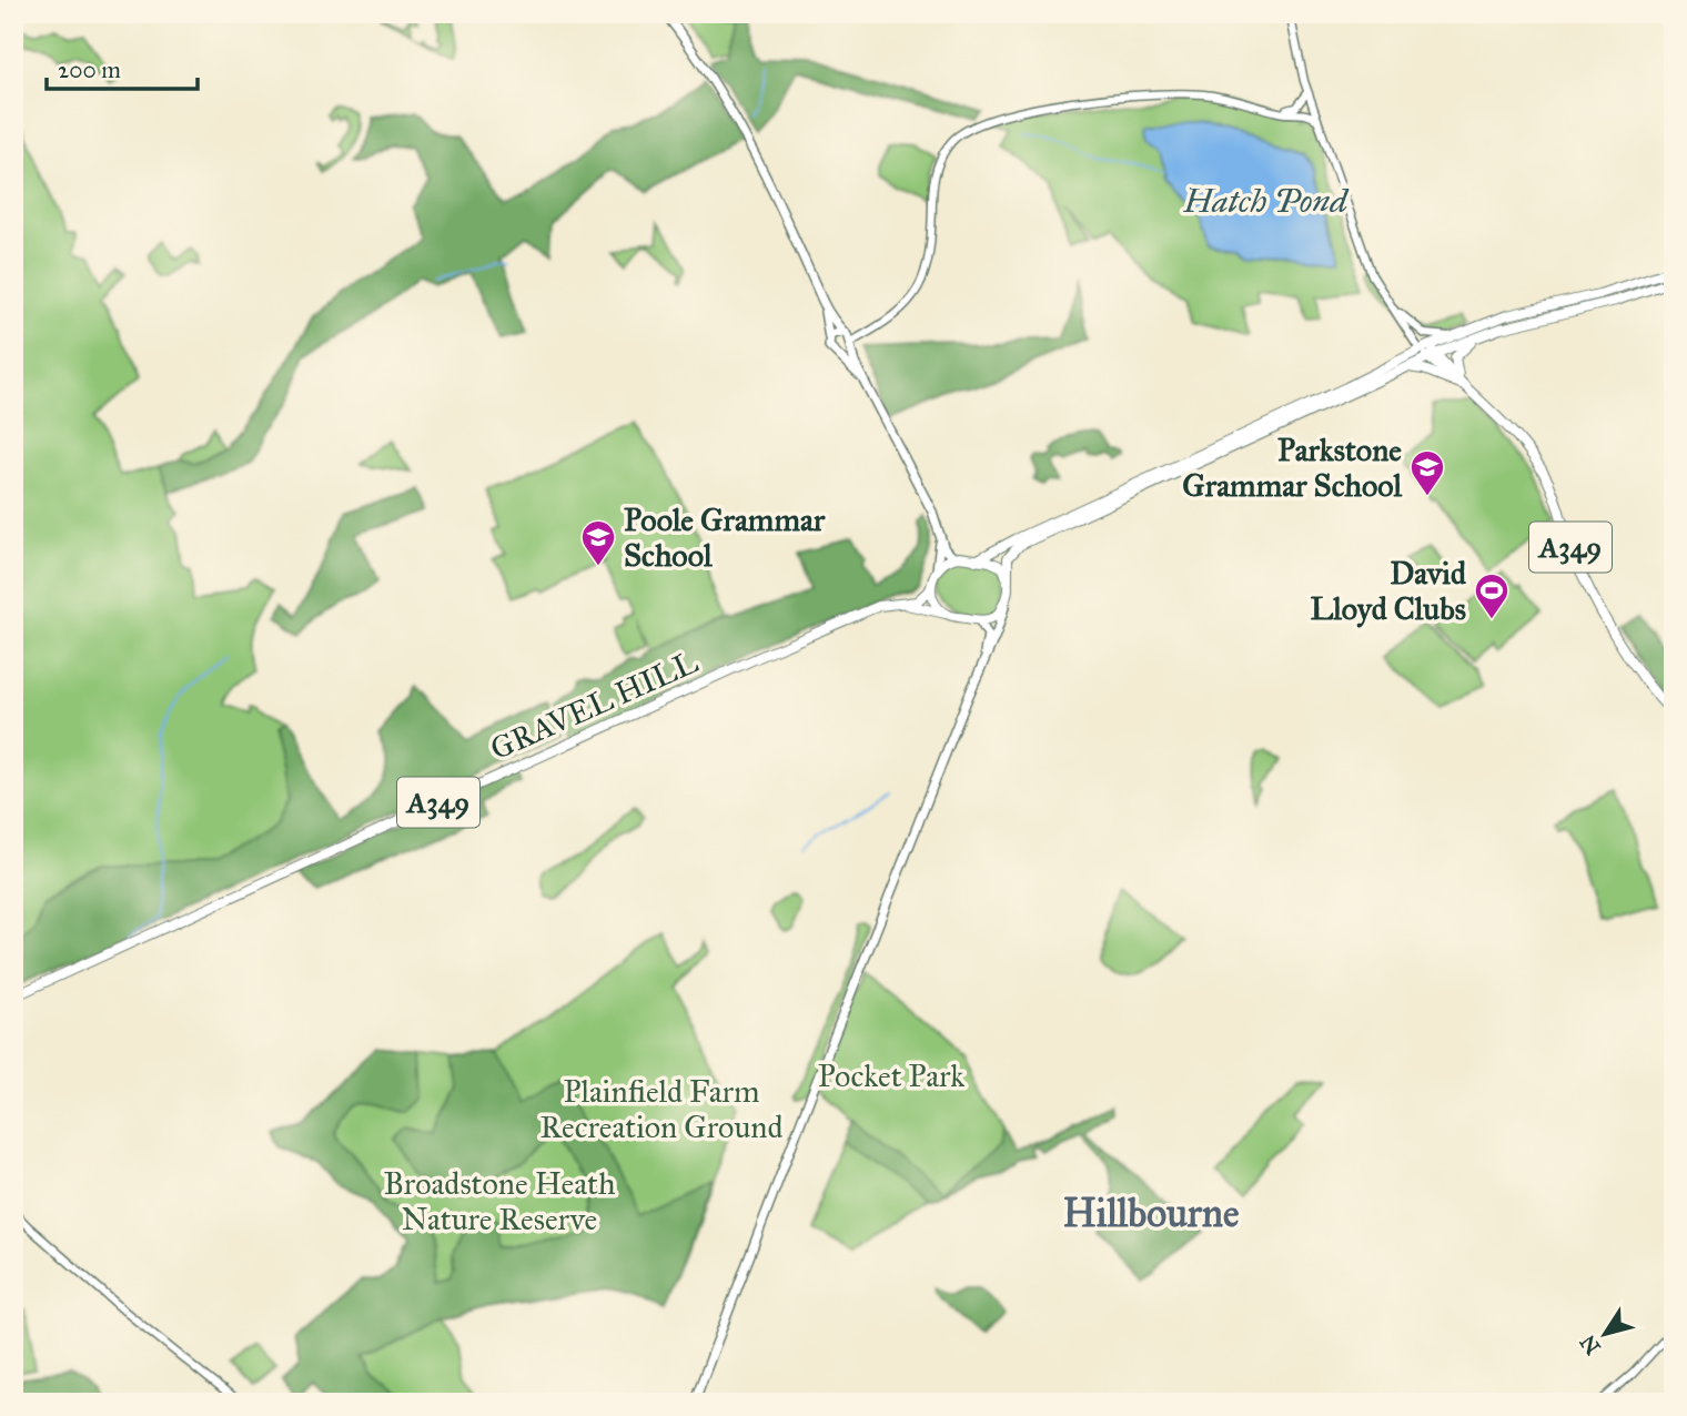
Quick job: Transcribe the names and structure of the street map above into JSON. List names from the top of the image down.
{
  "streets": {
    "main road": ["A349", "GRAVEL HILL"]
  },
  "crossings": [
    ["A349", "GRAVEL HILL"]
  ],
  "districts": ["Hillbourne"],
  "water": ["Hatch Pond"],
  "parks": ["Pocket Park", "Plainfield Farm Recreation Ground", "Broadstone Heath Nature Reserve"],
  "places": {
    "school or university": ["Parkstone Grammar School", "Poole Grammar School"],
    "sports": ["David Lloyd Clubs"]
  },
  "scale_bar": "200 m",
  "north": "bottom left"
}
